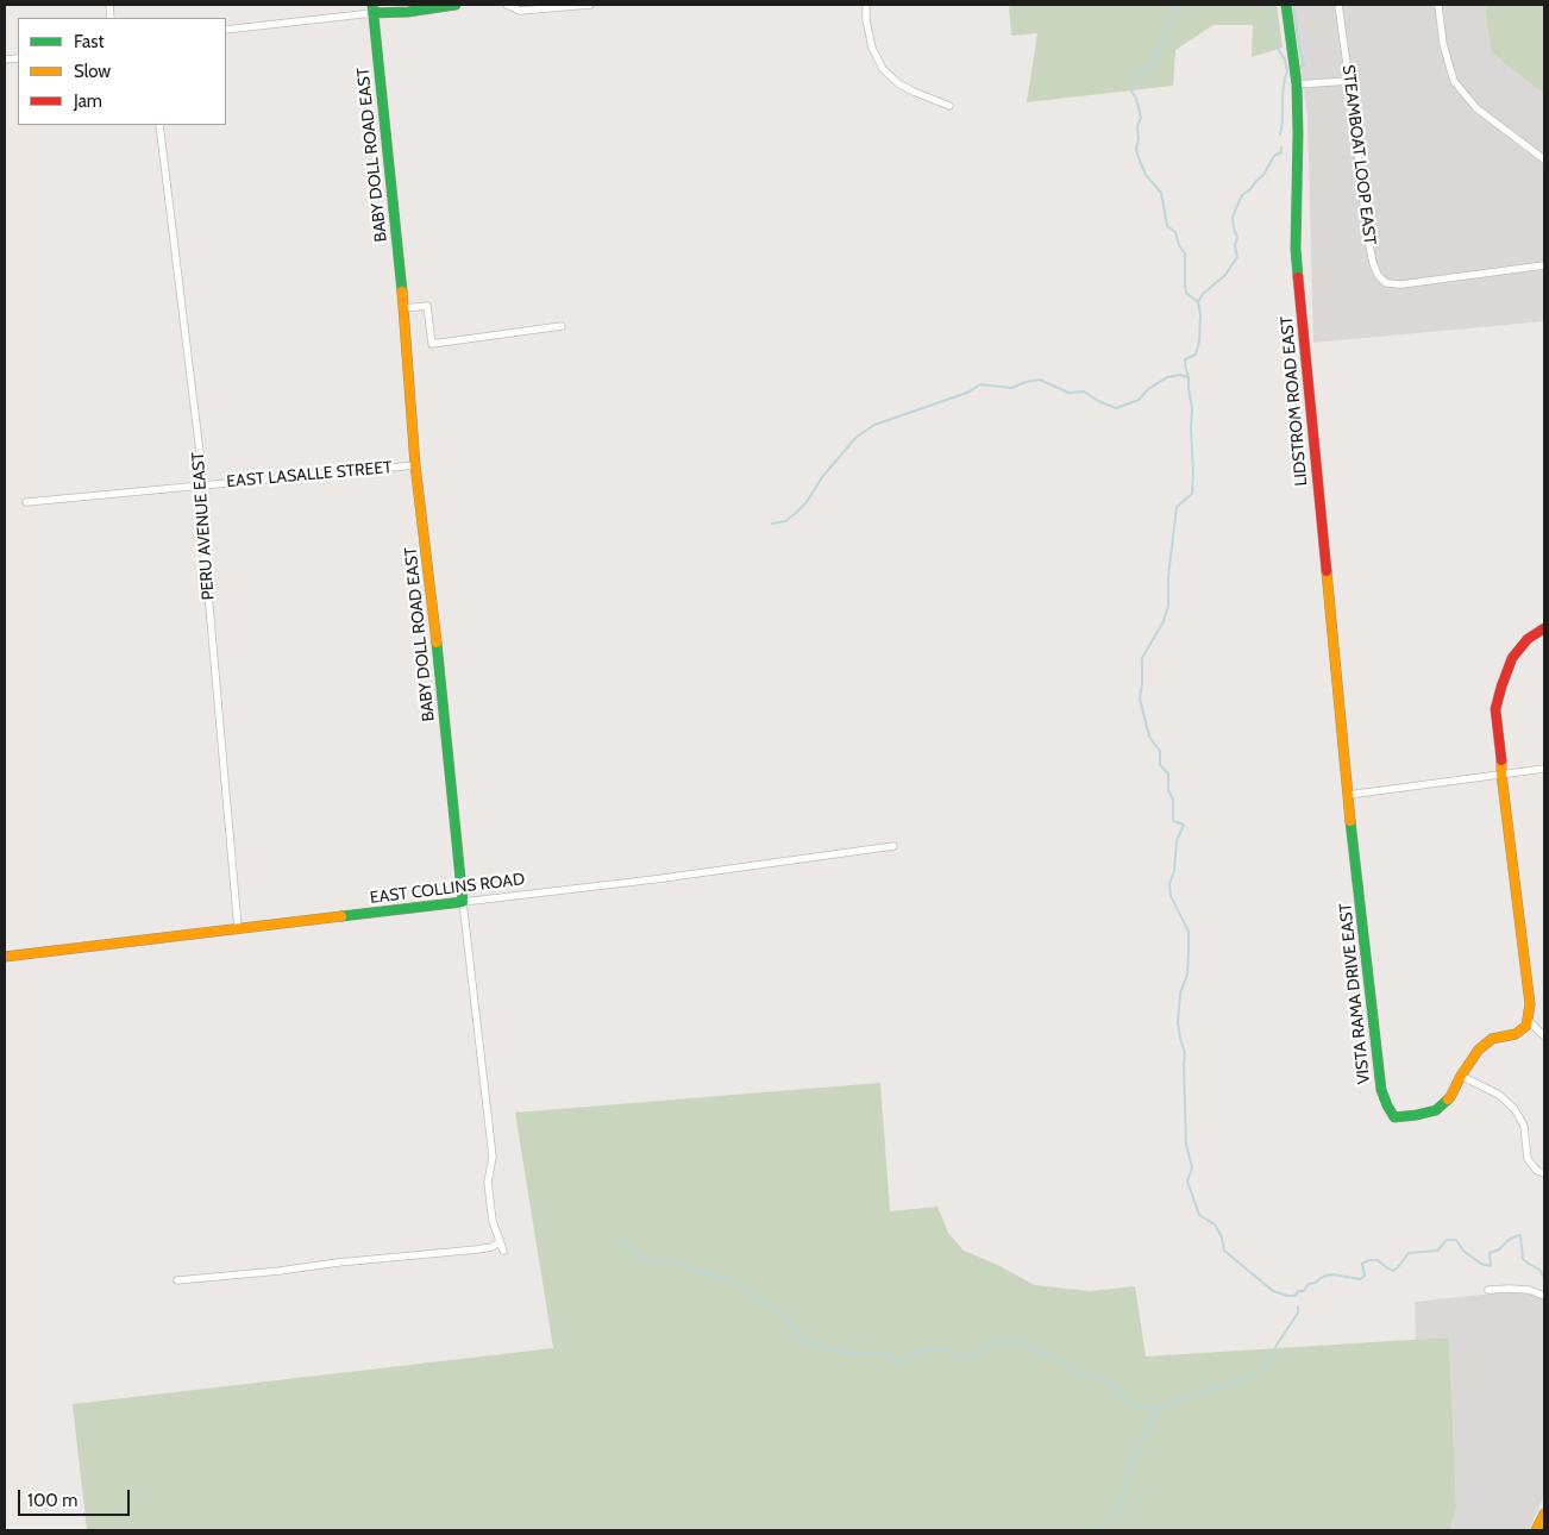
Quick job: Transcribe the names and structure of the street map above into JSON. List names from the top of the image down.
{
  "streets": {
    "street": [
      "BABY DOLL ROAD EAST",
      "STEAMBOAT LOOP EAST",
      "LIDSTROM ROAD EAST",
      "EAST LASALLE STREET",
      "PERU AVENUE EAST",
      "EAST COLLINS ROAD",
      "VISTA RAMA DRIVE EAST"
    ]
  },
  "crossings": [
    ["BABY DOLL ROAD EAST", "EAST LASALLE STREET"],
    ["BABY DOLL ROAD EAST", "EAST COLLINS ROAD"],
    ["LIDSTROM ROAD EAST", "VISTA RAMA DRIVE EAST"],
    ["EAST LASALLE STREET", "PERU AVENUE EAST"],
    ["PERU AVENUE EAST", "EAST COLLINS ROAD"]
  ],
  "legend": ["Fast", "Slow", "Jam"],
  "scale_bar": "100 m"
}
